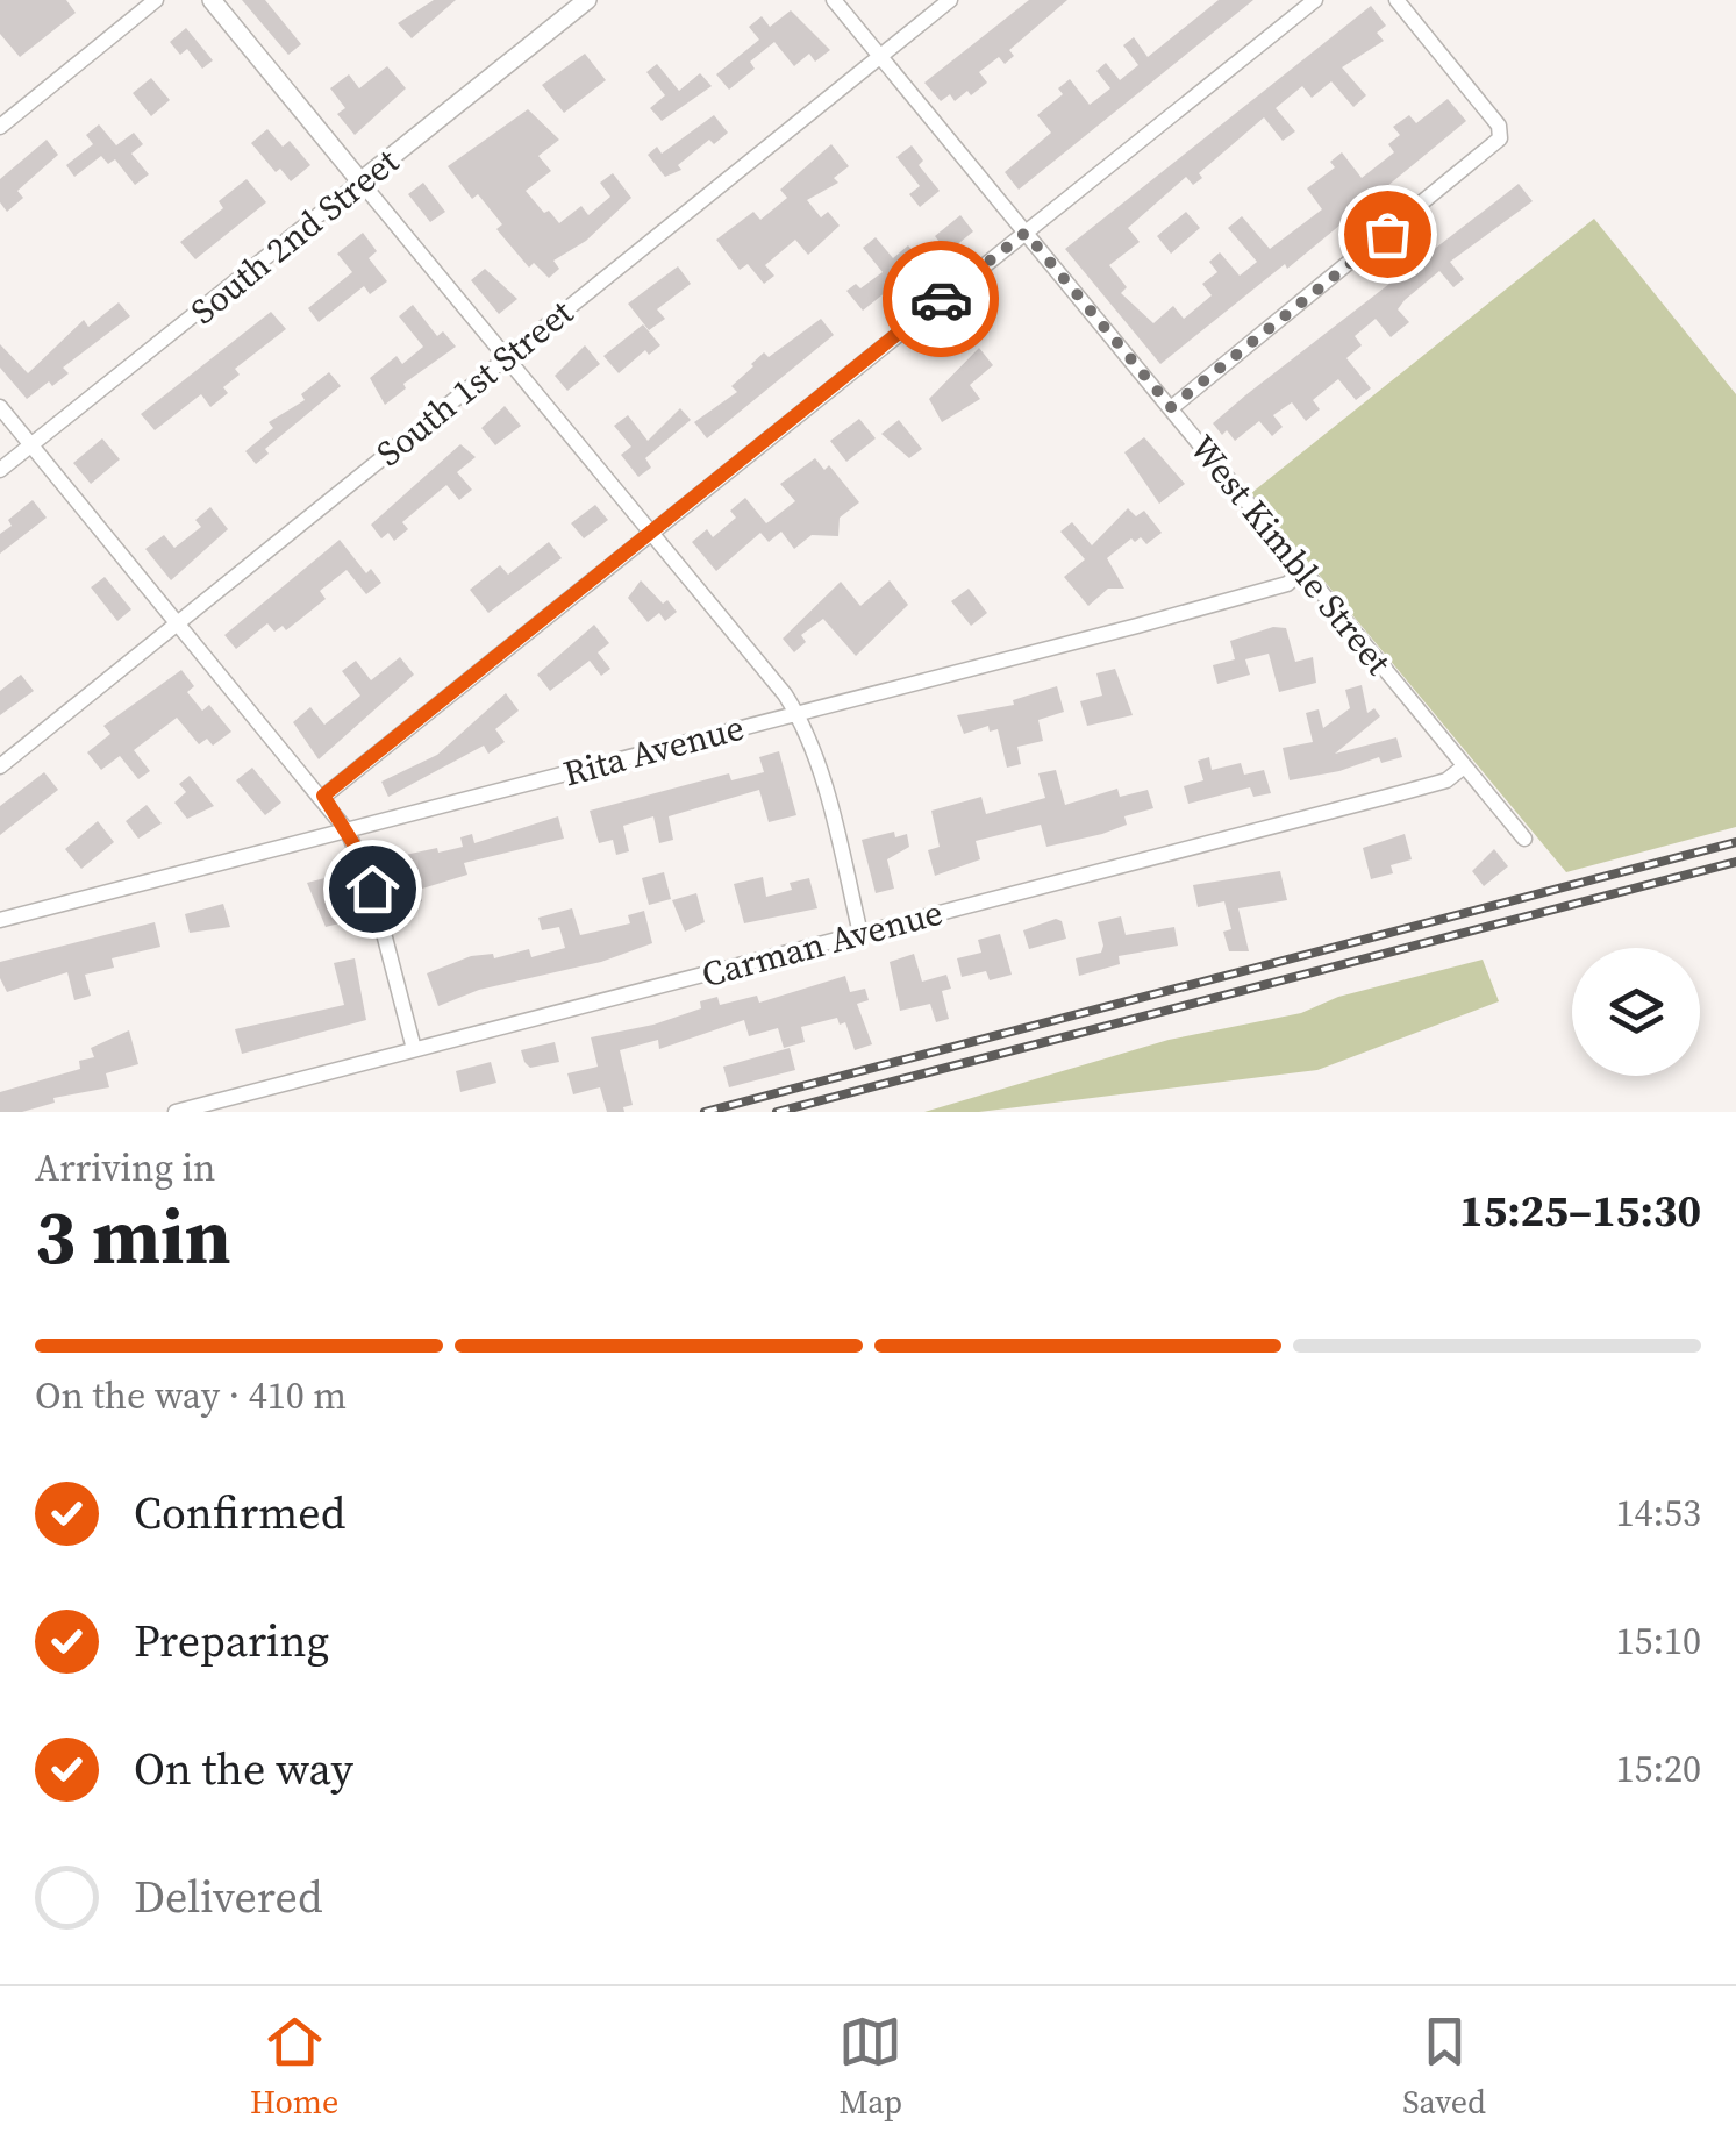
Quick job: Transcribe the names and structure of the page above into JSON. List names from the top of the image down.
{
  "streets": {
    "street": [
      "South 2nd Street",
      "South 1st Street",
      "West Kimble Street",
      "Rita Avenue",
      "Carman Avenue"
    ]
  },
  "crossings": [
    ["South 1st Street", "West Kimble Street"],
    ["West Kimble Street", "Rita Avenue"],
    ["West Kimble Street", "Carman Avenue"]
  ],
  "page": {
    "heading": ["3 min", "Arriving in", "15:25–15:30"],
    "bar": "On the way · 410 m",
    "list": [
      ["Confirmed", "14:53"],
      ["Preparing", "15:10"],
      ["On the way", "15:20"],
      "Delivered"
    ],
    "tabs": ["Home", "Map", "Saved"]
  }
}
